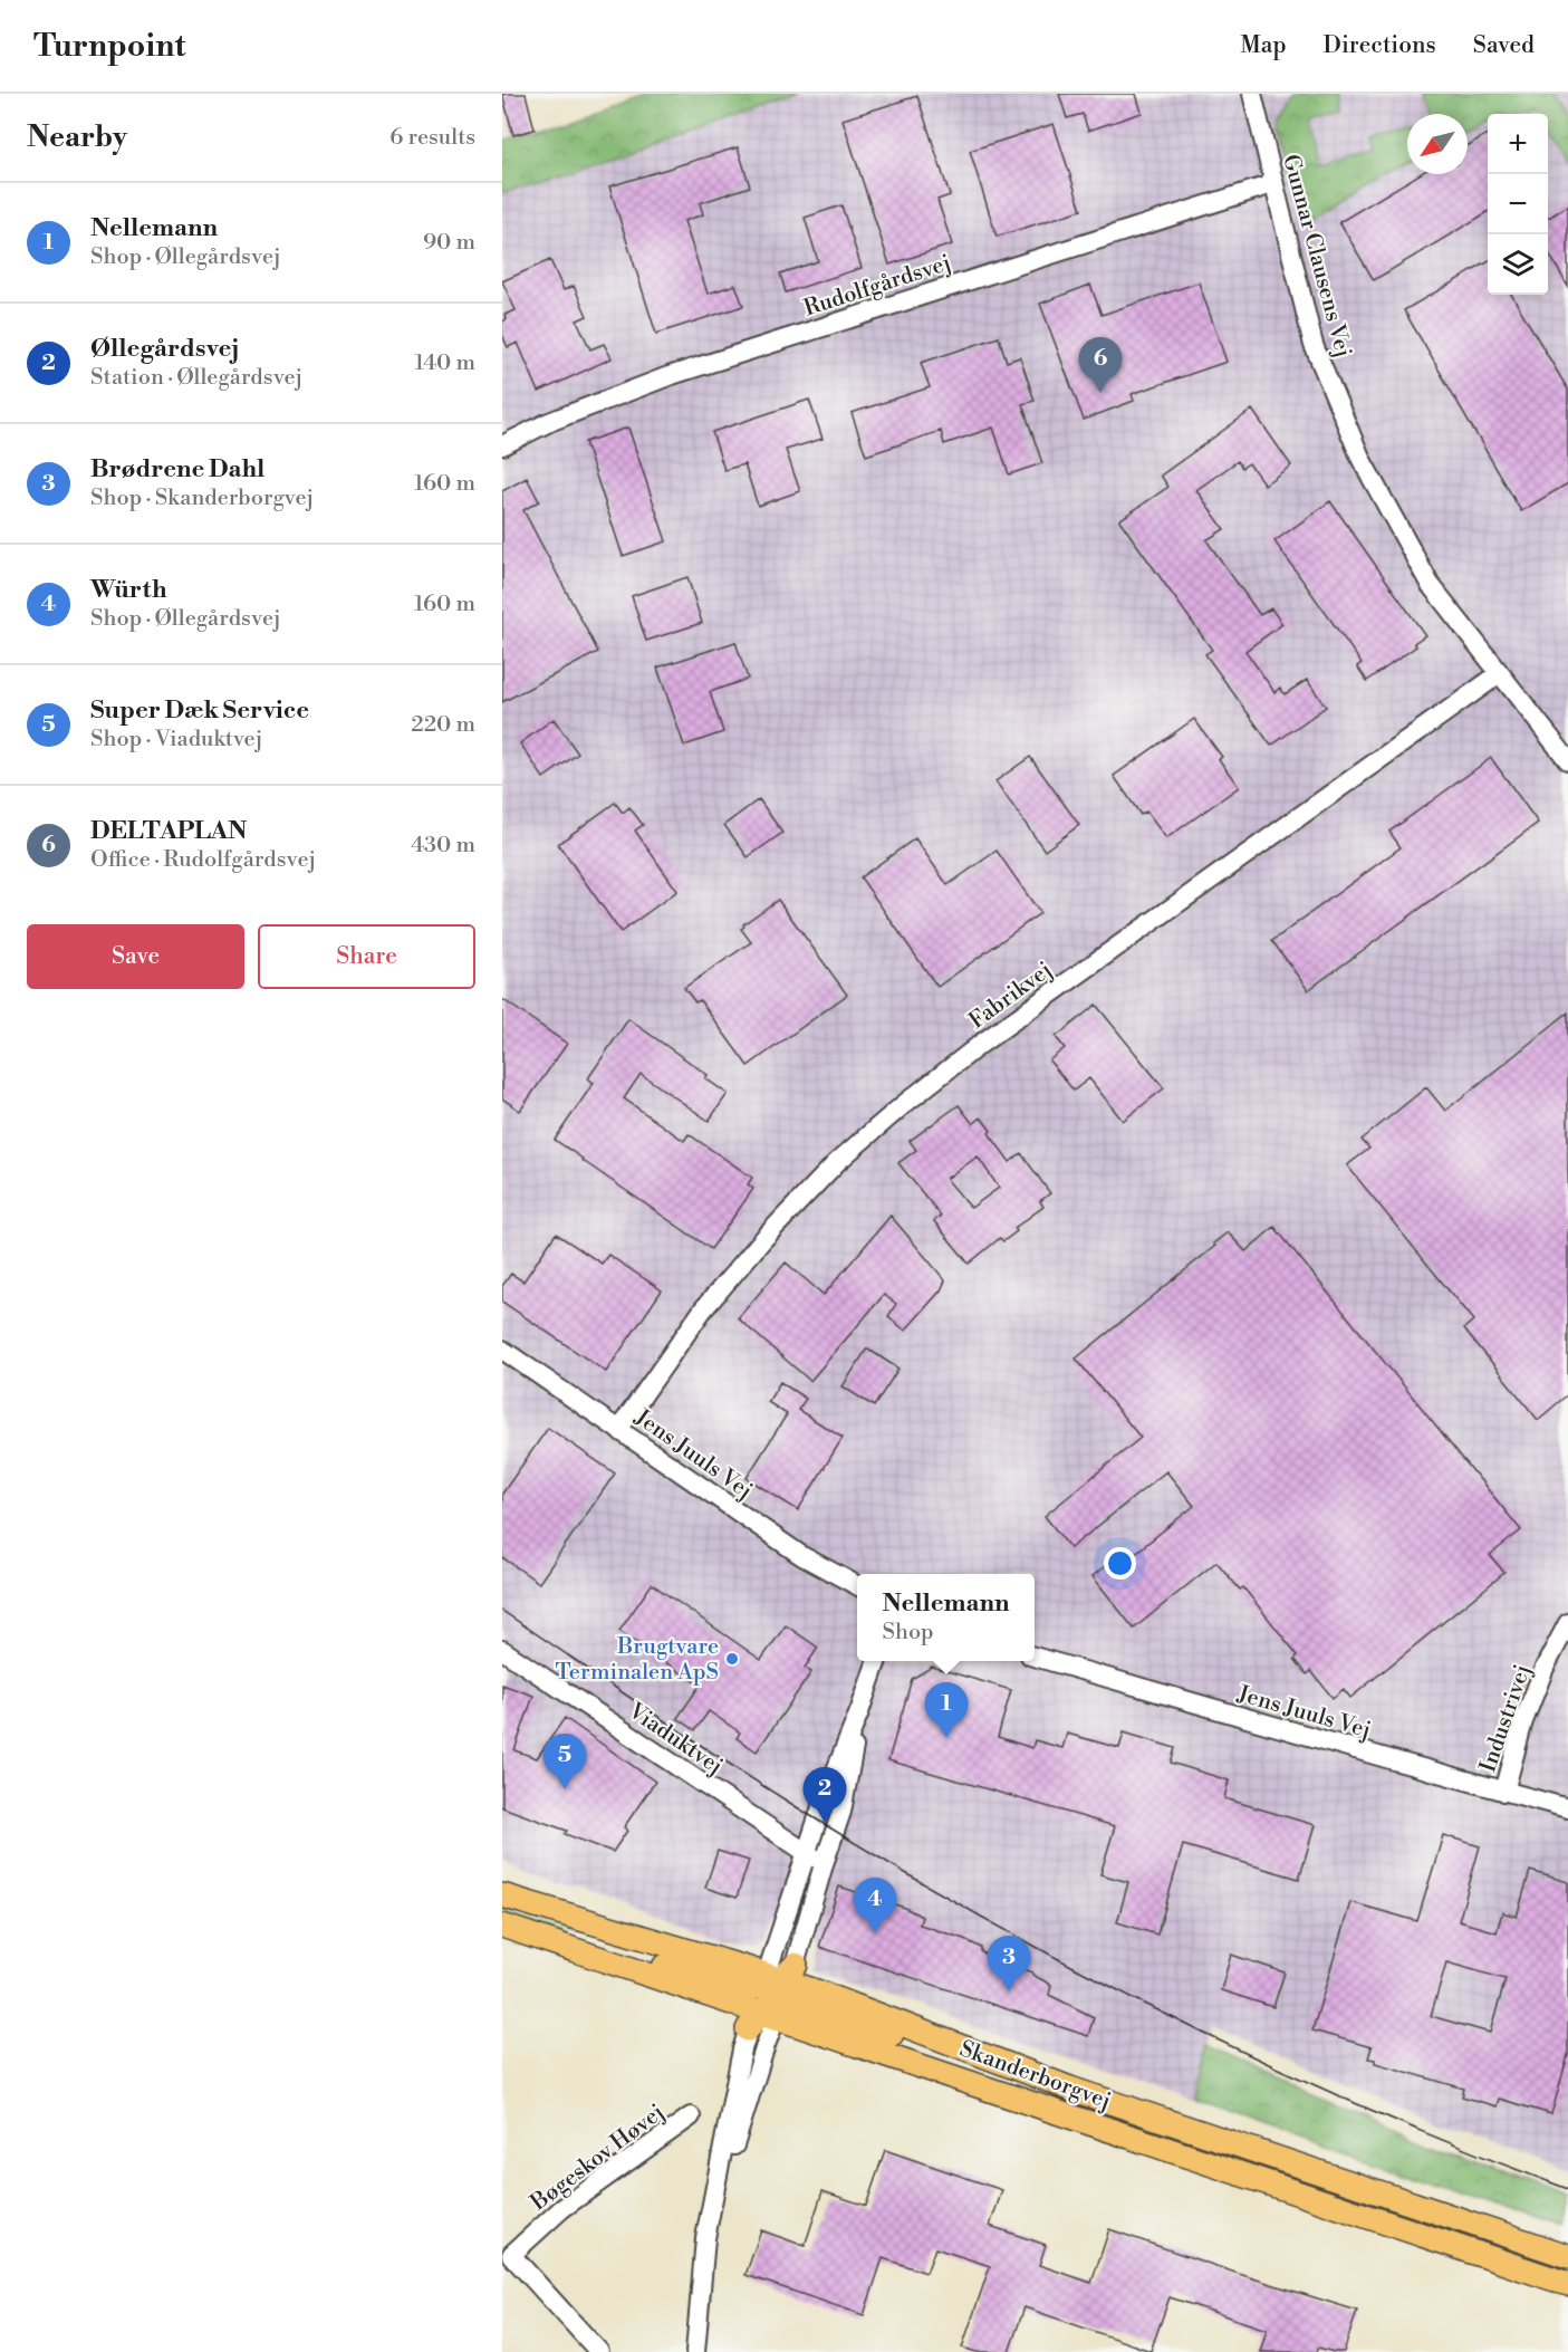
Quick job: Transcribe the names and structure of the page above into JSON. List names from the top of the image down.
{
  "streets": {
    "main road": ["Skanderborgvej"],
    "street": [
      "Gunnar Clausens Vej",
      "Rudolfgårdsvej",
      "Fabrikvej",
      "Jens Juuls Vej",
      "Industrivej",
      "Viaduktvej",
      "Bøgeskov Høvej"
    ]
  },
  "crossings": [
    ["Gunnar Clausens Vej", "Rudolfgårdsvej"],
    ["Gunnar Clausens Vej", "Fabrikvej"],
    ["Fabrikvej", "Jens Juuls Vej"],
    ["Jens Juuls Vej", "Industrivej"]
  ],
  "places": ["Brugtvare Terminalen ApS"],
  "north": "bottom left",
  "page": {
    "header": "Turnpoint",
    "nav": ["Map", "Directions", "Saved"],
    "heading": ["Nearby", "6 results"],
    "map_buttons": ["+", "−"],
    "list": [
      {
        "mark": "1",
        "name": "Nellemann",
        "note": "Shop · Øllegårdsvej",
        "value": "90 m"
      },
      {
        "mark": "2",
        "name": "Øllegårdsvej",
        "note": "Station · Øllegårdsvej",
        "value": "140 m"
      },
      {
        "mark": "3",
        "name": "Brødrene Dahl",
        "note": "Shop · Skanderborgvej",
        "value": "160 m"
      },
      {
        "mark": "4",
        "name": "Würth",
        "note": "Shop · Øllegårdsvej",
        "value": "160 m"
      },
      {
        "mark": "5",
        "name": "Super Dæk Service",
        "note": "Shop · Viaduktvej",
        "value": "220 m"
      },
      {
        "mark": "6",
        "name": "DELTAPLAN",
        "note": "Office · Rudolfgårdsvej",
        "value": "430 m"
      }
    ],
    "pins": [
      "6",
      "1",
      "5",
      "2",
      "4",
      "3"
    ],
    "buttons": ["Save", "Share"],
    "popup": ["Nellemann", "Shop"]
  }
}
